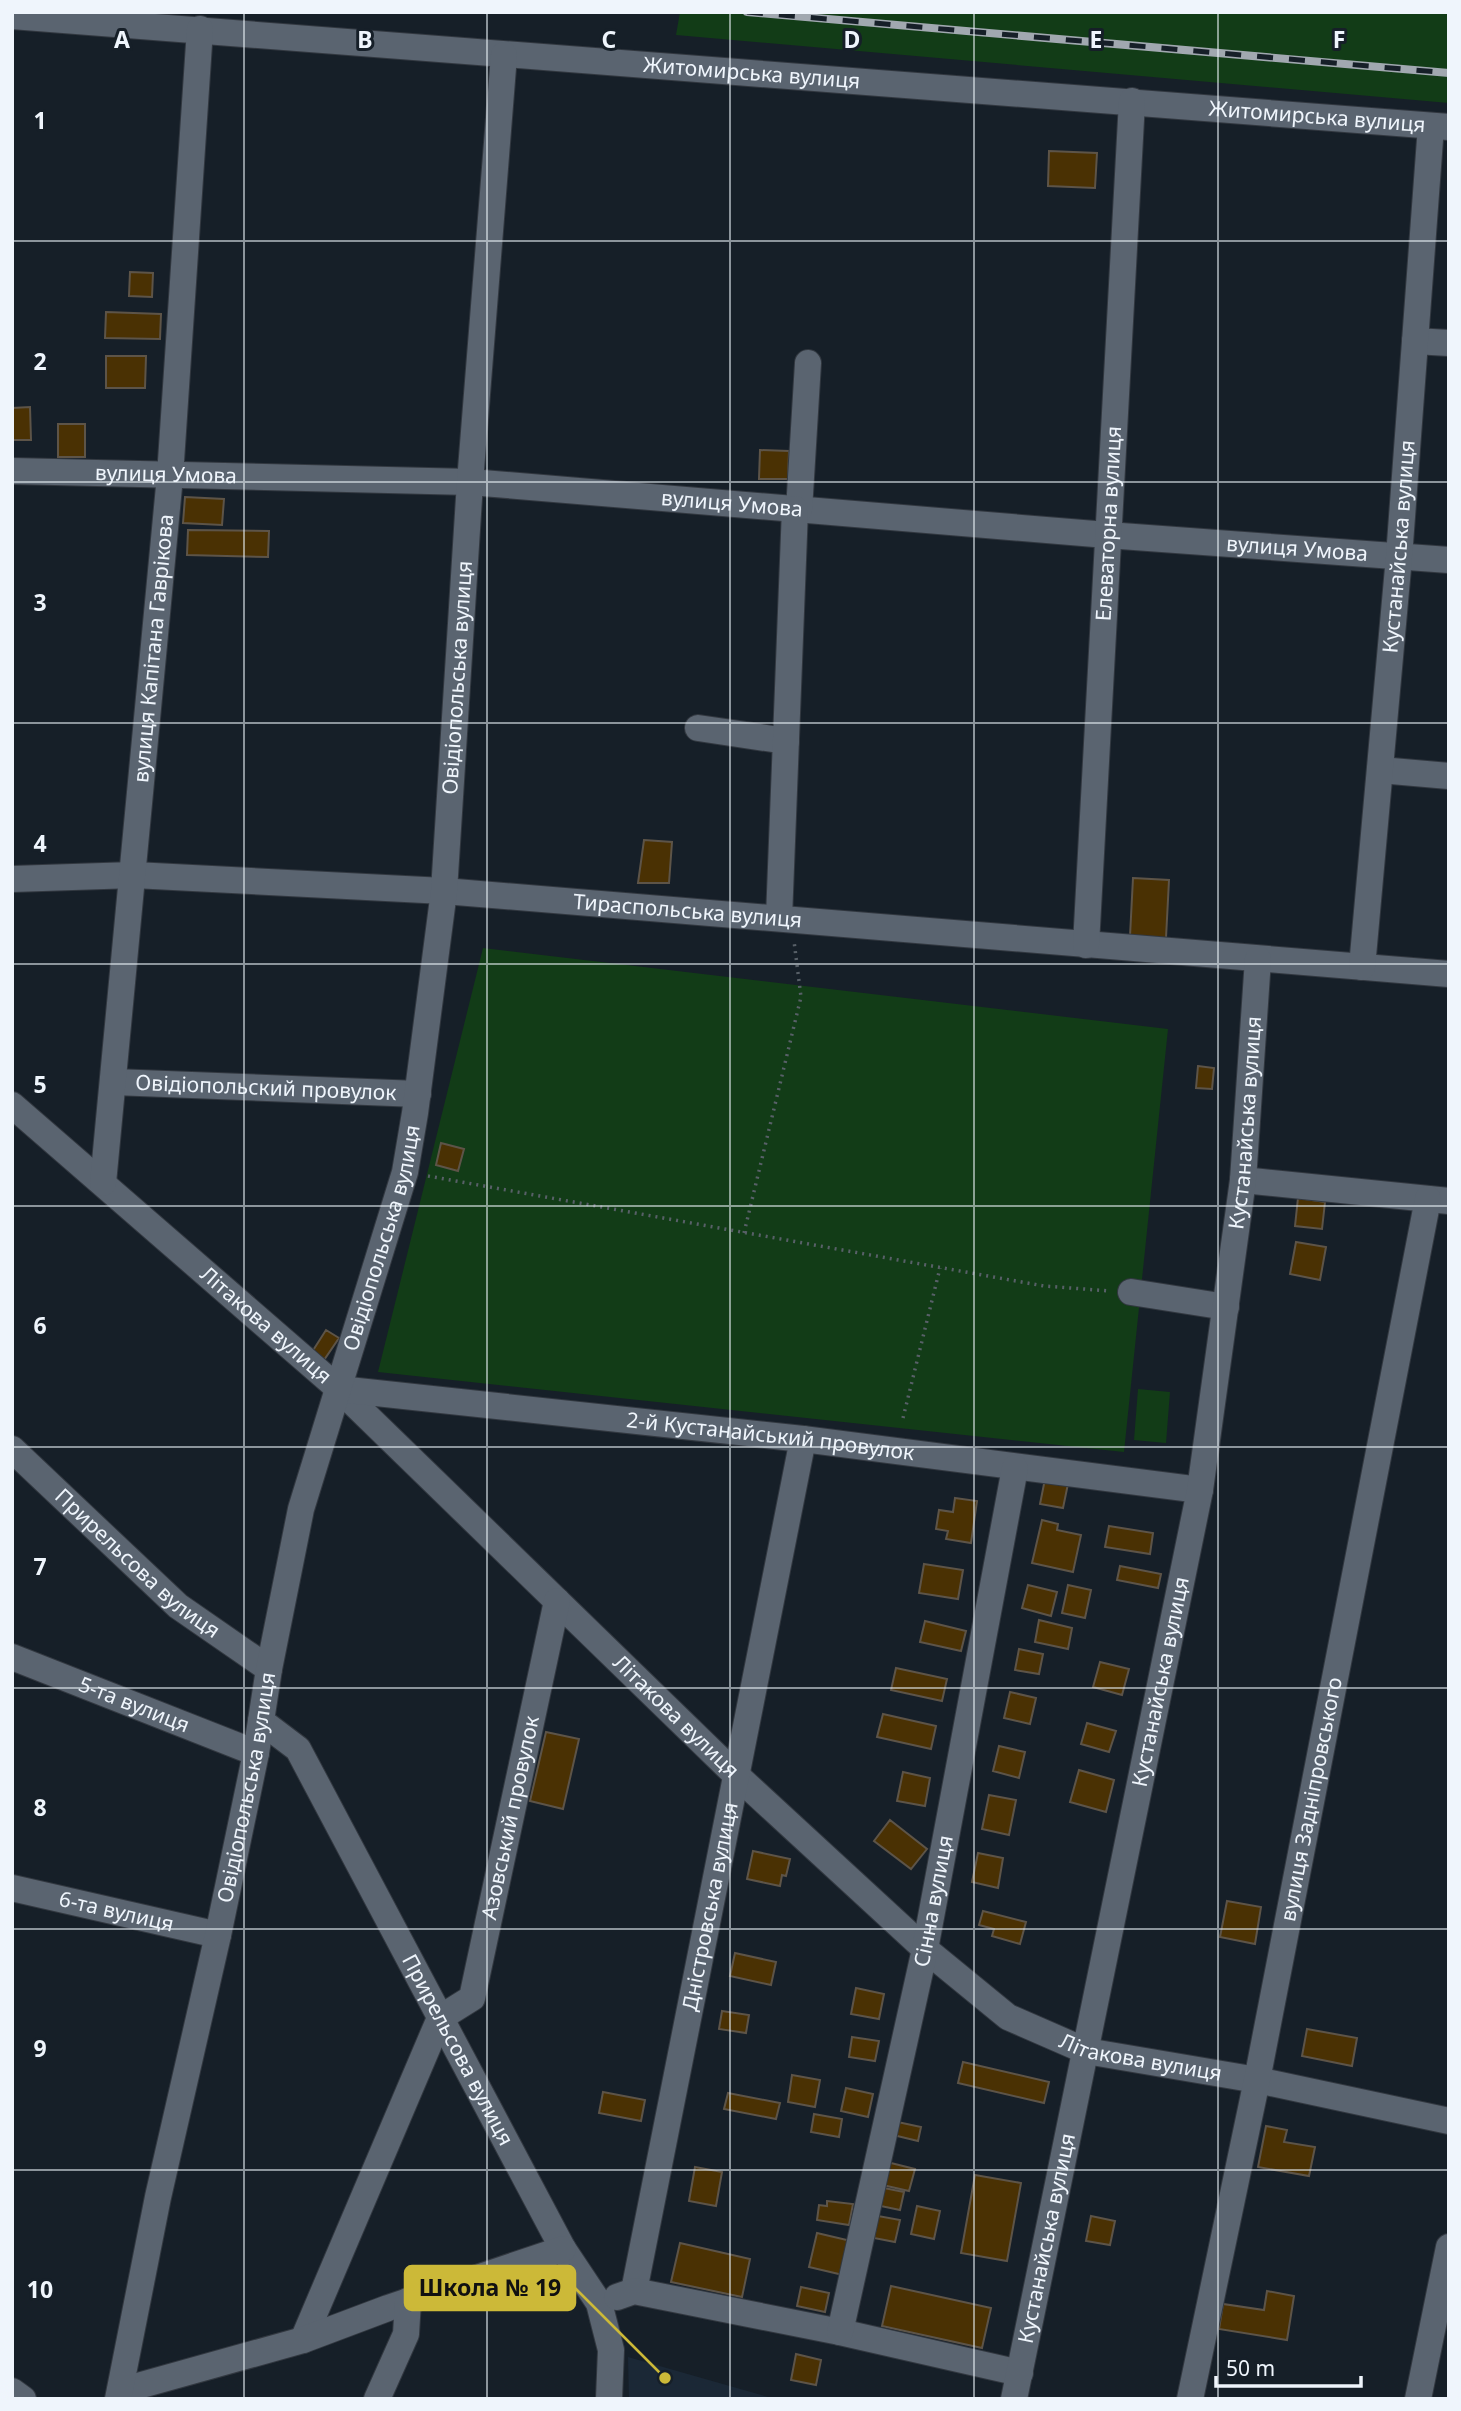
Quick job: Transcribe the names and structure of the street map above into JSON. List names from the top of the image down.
{
  "streets": {
    "street": [
      "Житомирська вулиця",
      "вулиця Умова",
      "Елеваторна вулиця",
      "Кустанайська вулиця",
      "вулиця Капітана Гаврікова",
      "Овідіопольська вулиця",
      "Тираспольська вулиця",
      "Овідіопольский провулок",
      "Літакова вулиця",
      "2-й Кустанайський провулок",
      "Прирельсова вулиця",
      "5-та вулиця",
      "вулиця Задніпровського",
      "Азовський провулок",
      "Сінна вулиця",
      "Дністровська вулиця",
      "6-та вулиця"
    ]
  },
  "crossings": [
    ["Житомирська вулиця", "Елеваторна вулиця"],
    ["Житомирська вулиця", "Кустанайська вулиця"],
    ["Житомирська вулиця", "вулиця Капітана Гаврікова"],
    ["Житомирська вулиця", "Овідіопольська вулиця"],
    ["вулиця Умова", "Елеваторна вулиця"],
    ["вулиця Умова", "Кустанайська вулиця"],
    ["вулиця Умова", "вулиця Капітана Гаврікова"],
    ["вулиця Умова", "Овідіопольська вулиця"],
    ["Елеваторна вулиця", "Тираспольська вулиця"],
    ["Кустанайська вулиця", "Тираспольська вулиця"],
    ["Кустанайська вулиця", "Літакова вулиця"],
    ["Кустанайська вулиця", "2-й Кустанайський провулок"],
    ["вулиця Капітана Гаврікова", "Тираспольська вулиця"],
    ["вулиця Капітана Гаврікова", "Овідіопольский провулок"],
    ["вулиця Капітана Гаврікова", "Літакова вулиця"],
    ["Овідіопольська вулиця", "Тираспольська вулиця"],
    ["Овідіопольська вулиця", "Овідіопольский провулок"],
    ["Овідіопольська вулиця", "Літакова вулиця"],
    ["Овідіопольська вулиця", "2-й Кустанайський провулок"],
    ["Овідіопольська вулиця", "Прирельсова вулиця"],
    ["Овідіопольська вулиця", "5-та вулиця"],
    ["Овідіопольська вулиця", "6-та вулиця"],
    ["Літакова вулиця", "2-й Кустанайський провулок"],
    ["Літакова вулиця", "вулиця Задніпровського"],
    ["Літакова вулиця", "Азовський провулок"],
    ["Літакова вулиця", "Сінна вулиця"],
    ["Літакова вулиця", "Дністровська вулиця"],
    ["2-й Кустанайський провулок", "Сінна вулиця"],
    ["2-й Кустанайський провулок", "Дністровська вулиця"],
    ["Прирельсова вулиця", "Азовський провулок"]
  ],
  "places": ["Школа № 19"],
  "scale_bar": "50 m",
  "grid": {
    "columns": [
      "A",
      "B",
      "C",
      "D",
      "E",
      "F"
    ],
    "rows": [
      "1",
      "2",
      "3",
      "4",
      "5",
      "6",
      "7",
      "8",
      "9",
      "10"
    ]
  }
}
